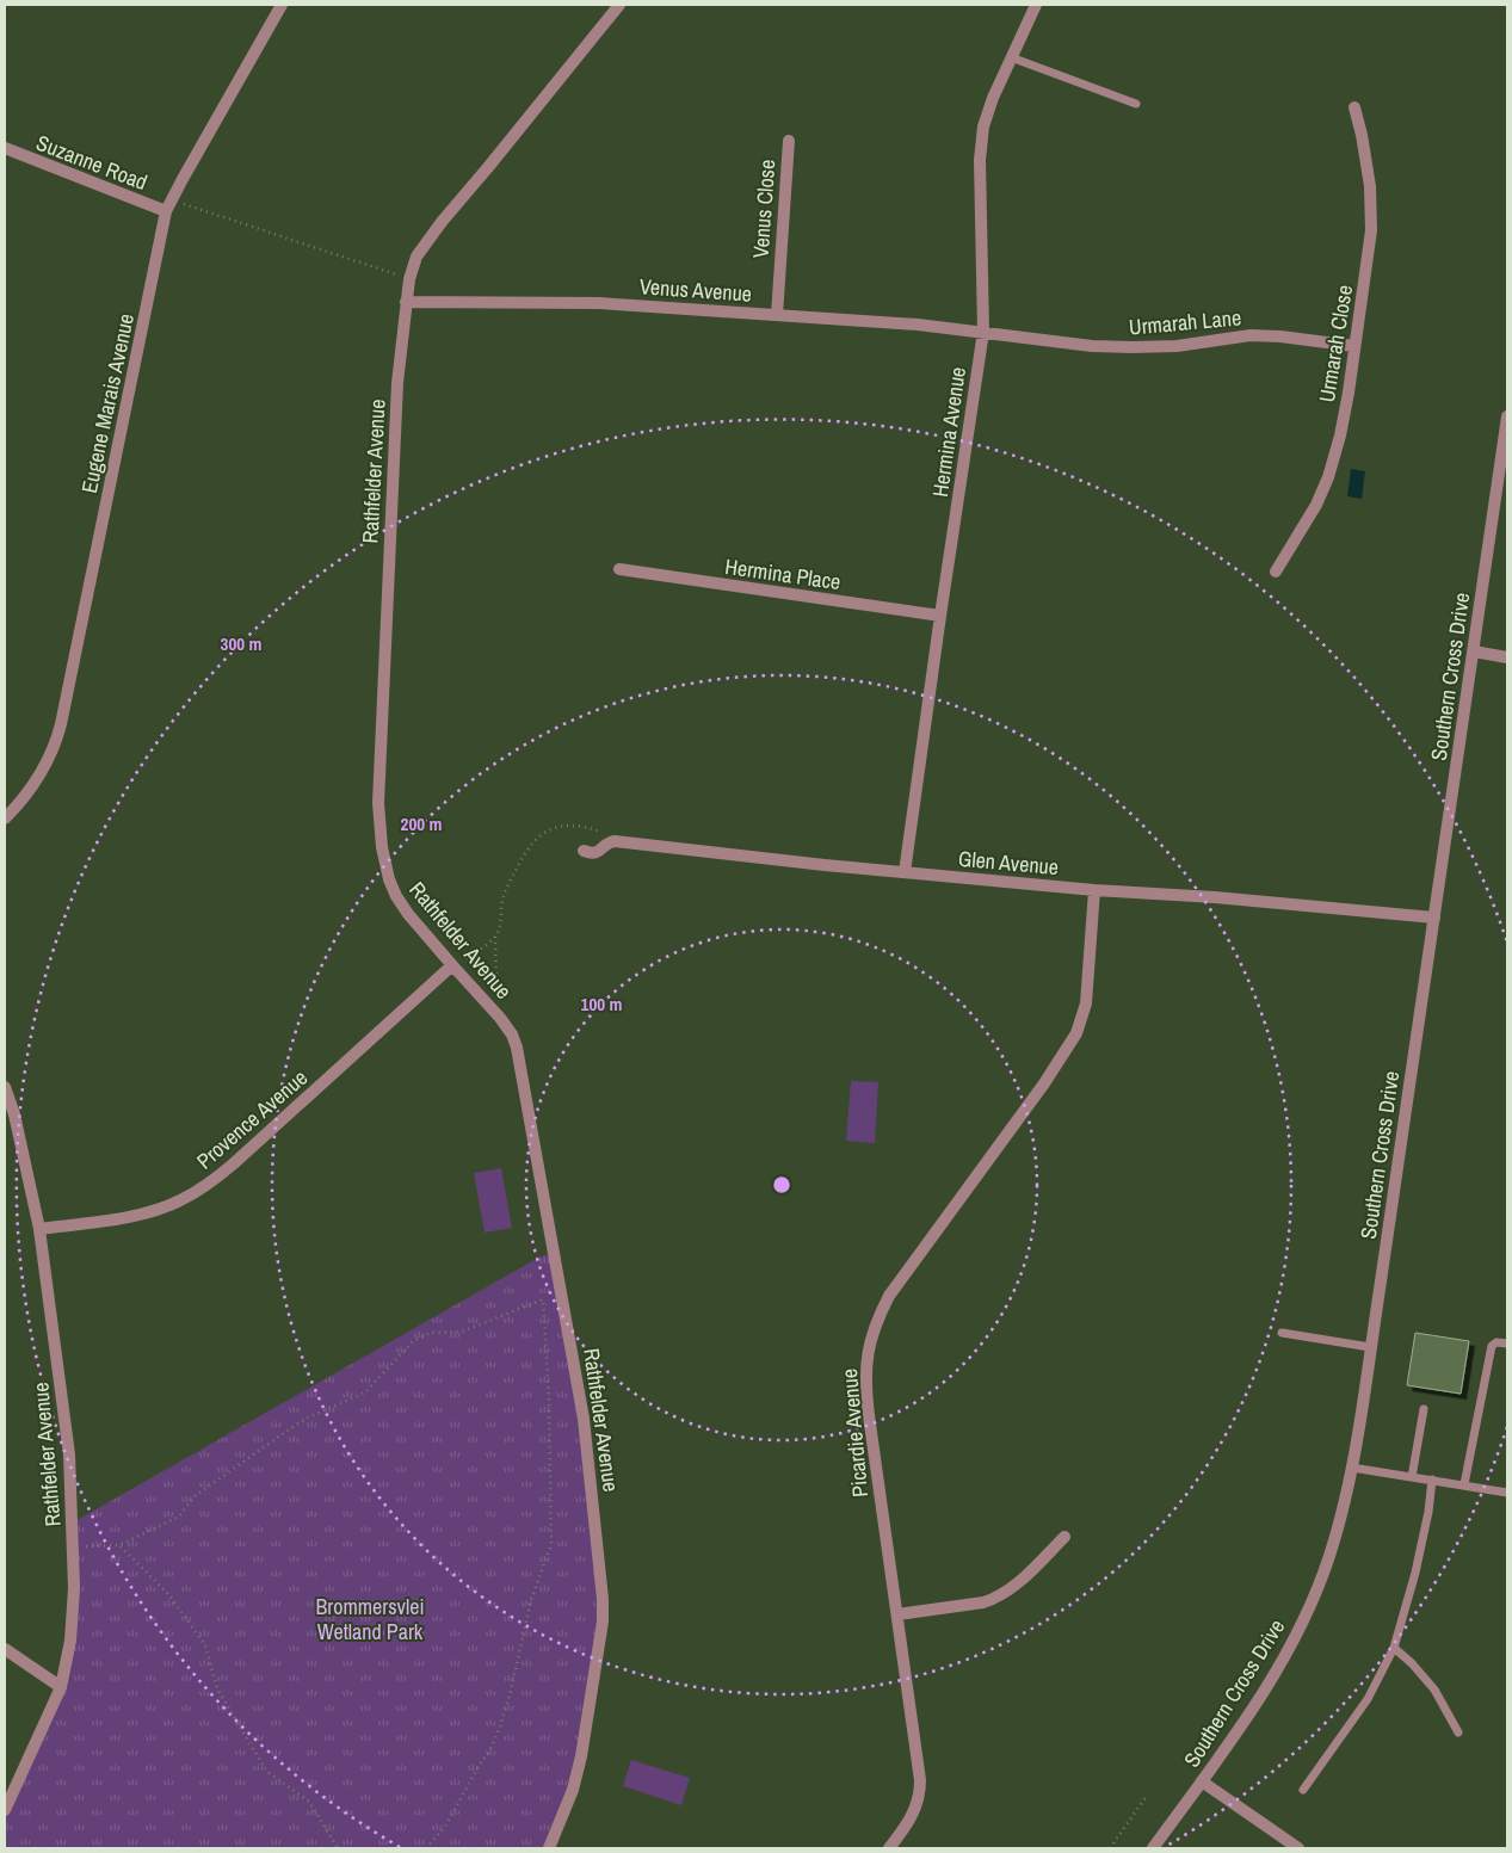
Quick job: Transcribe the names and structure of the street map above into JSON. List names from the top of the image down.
{
  "streets": {
    "street": [
      "Suzanne Road",
      "Venus Close",
      "Venus Avenue",
      "Urmarah Lane",
      "Urmarah Close",
      "Eugene Marais Avenue",
      "Hermina Avenue",
      "Rathfelder Avenue",
      "Hermina Place",
      "Southern Cross Drive",
      "Glen Avenue",
      "Provence Avenue",
      "Picardie Avenue"
    ]
  },
  "crossings": [
    ["Suzanne Road", "Eugene Marais Avenue"],
    ["Venus Close", "Venus Avenue"],
    ["Venus Avenue", "Urmarah Lane"],
    ["Venus Avenue", "Hermina Avenue"],
    ["Venus Avenue", "Rathfelder Avenue"],
    ["Urmarah Lane", "Urmarah Close"],
    ["Urmarah Lane", "Hermina Avenue"],
    ["Hermina Avenue", "Hermina Place"],
    ["Hermina Avenue", "Glen Avenue"],
    ["Rathfelder Avenue", "Provence Avenue"],
    ["Southern Cross Drive", "Glen Avenue"],
    ["Glen Avenue", "Picardie Avenue"]
  ],
  "parks": ["Brommersvlei Wetland Park"],
  "rings": ["300 m", "200 m", "100 m"]
}
